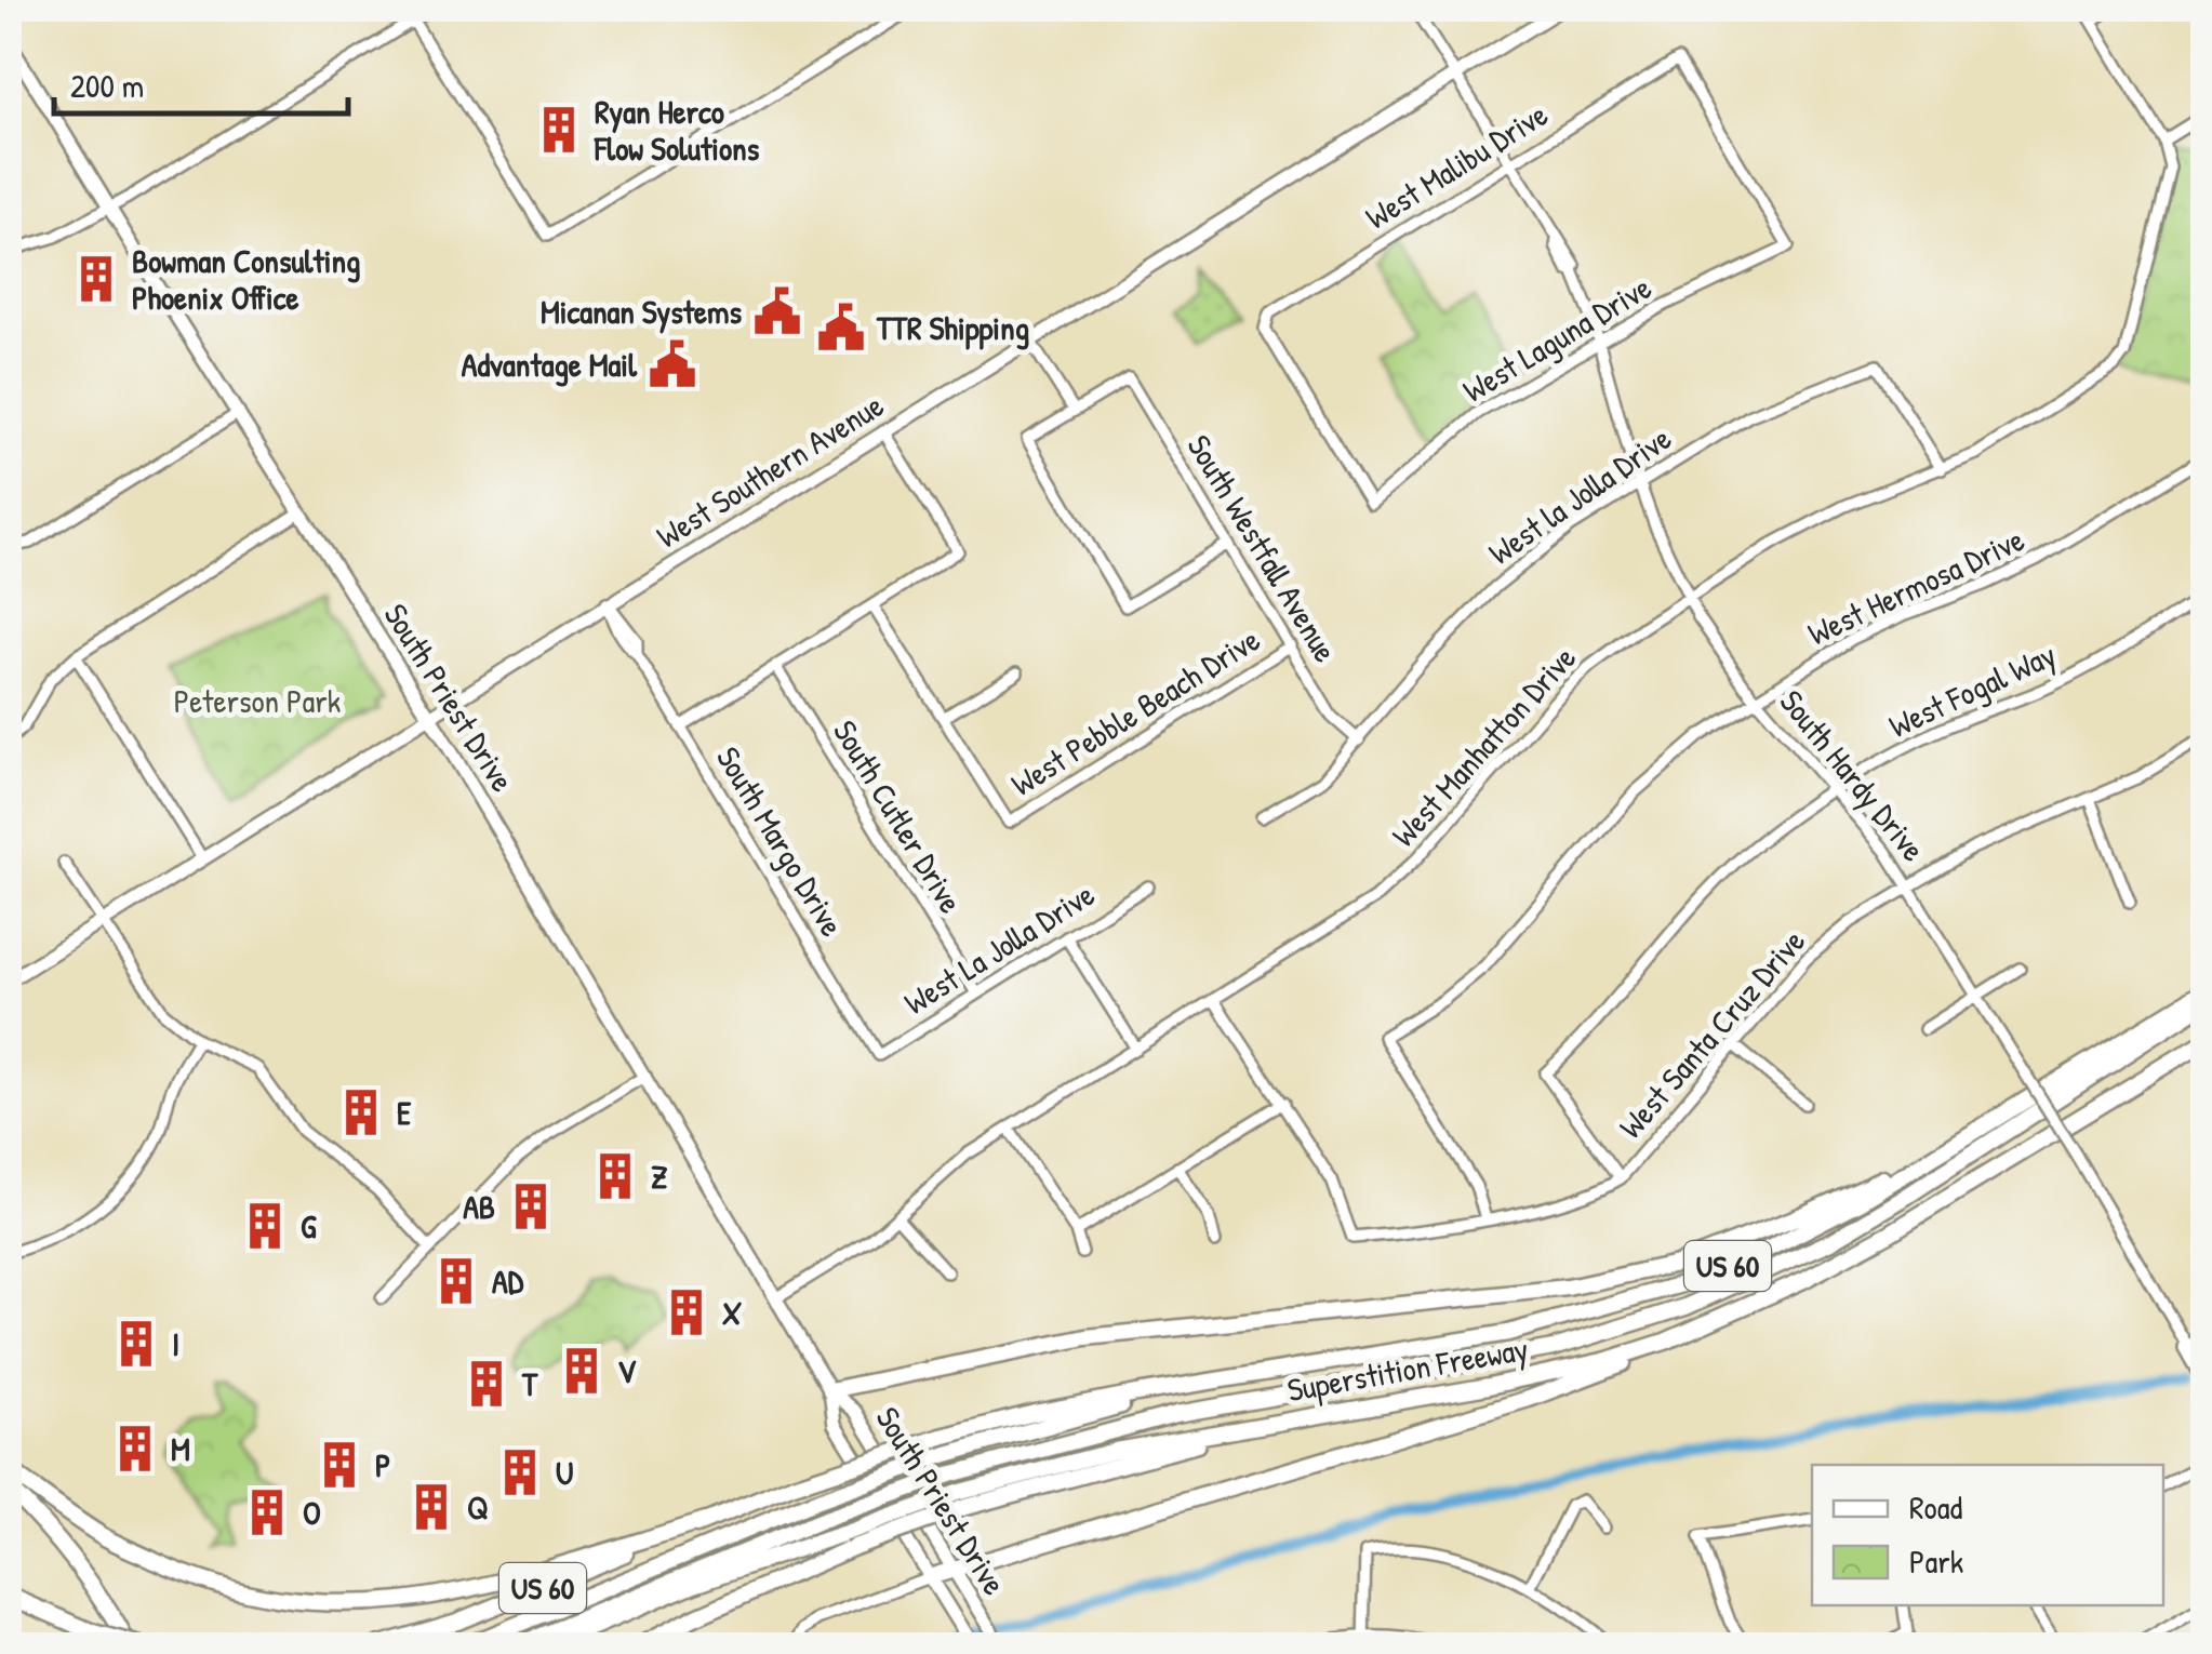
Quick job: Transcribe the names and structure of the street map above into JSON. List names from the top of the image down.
{
  "streets": {
    "highway": ["US 60", "Superstition Freeway"],
    "main road": ["West Southern Avenue", "South Priest Drive"],
    "street": [
      "West Malibu Drive",
      "West Laguna Drive",
      "West la Jolla Drive",
      "South Westfall Avenue",
      "West Hermosa Drive",
      "West Fogal Way",
      "West Pebble Beach Drive",
      "West Manhatton Drive",
      "South Hardy Drive",
      "South Cutler Drive",
      "South Margo Drive",
      "West La Jolla Drive",
      "West Santa Cruz Drive"
    ]
  },
  "crossings": [
    ["West Malibu Drive", "West Laguna Drive"],
    ["West Malibu Drive", "South Hardy Drive"],
    ["West Laguna Drive", "South Hardy Drive"],
    ["West Southern Avenue", "South Priest Drive"],
    ["West Southern Avenue", "South Hardy Drive"],
    ["West Southern Avenue", "South Margo Drive"],
    ["West la Jolla Drive", "South Westfall Avenue"],
    ["West la Jolla Drive", "West Manhatton Drive"],
    ["West la Jolla Drive", "South Hardy Drive"],
    ["South Westfall Avenue", "West Pebble Beach Drive"],
    ["West Hermosa Drive", "South Hardy Drive"],
    ["West Hermosa Drive", "West Santa Cruz Drive"],
    ["West Fogal Way", "South Hardy Drive"],
    ["West Fogal Way", "West Santa Cruz Drive"],
    ["South Priest Drive", "West Manhatton Drive"],
    ["West Manhatton Drive", "South Hardy Drive"],
    ["South Hardy Drive", "West Santa Cruz Drive"],
    ["South Cutler Drive", "West La Jolla Drive"],
    ["South Margo Drive", "West La Jolla Drive"],
    ["US 60", "Superstition Freeway"]
  ],
  "parks": ["Peterson Park"],
  "places": {
    "building": [
      "Ryan Herco Flow Solutions",
      "Bowman Consulting Phoenix Office",
      "E",
      "Z",
      "AB",
      "G",
      "AD",
      "X",
      "I",
      "V",
      "T",
      "M",
      "P",
      "U",
      "Q",
      "O"
    ],
    "public building": ["Micanan Systems", "TTR Shipping", "Advantage Mail"]
  },
  "legend": ["Road", "Park"],
  "scale_bar": "200 m"
}
